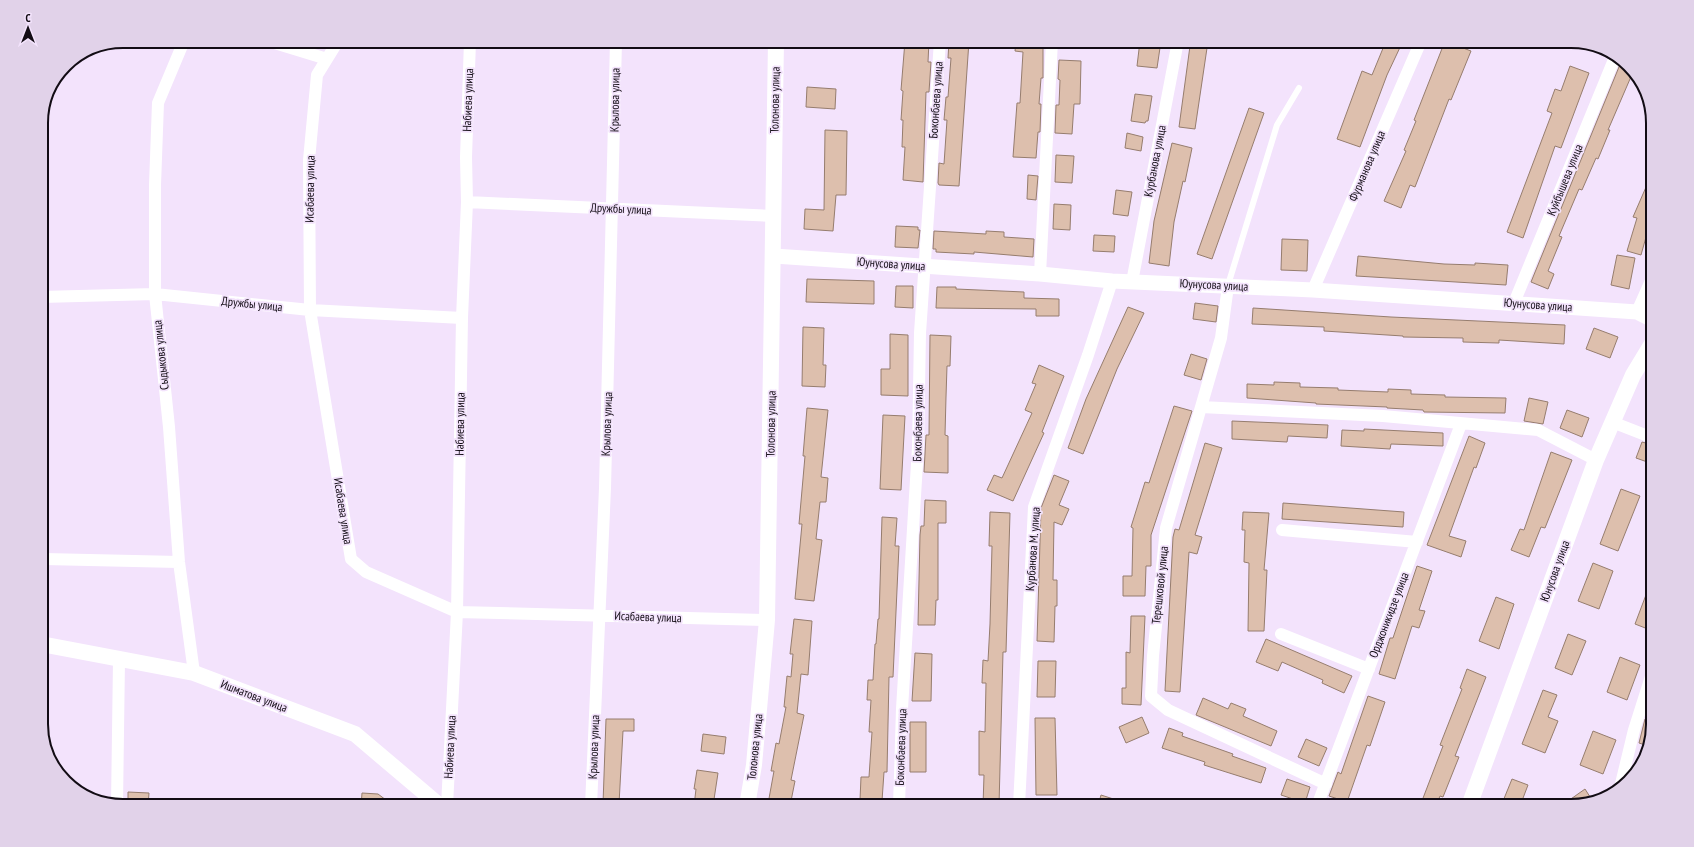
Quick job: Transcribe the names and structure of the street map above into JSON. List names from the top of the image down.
{
  "streets": {
    "main road": ["Толонова улица", "Юнусова улица", "Ишматова улица"],
    "street": [
      "Набиева улица",
      "Крылова улица",
      "Боконбаева улица",
      "Курбанова улица",
      "Фурманова улица",
      "Куйбышева улица",
      "Исабаева улица",
      "Дружбы улица",
      "Юунусова улица",
      "Сыдыкова улица",
      "Курбанова М. улица",
      "Терешковой улица",
      "Орджоникидзе улица"
    ]
  },
  "crossings": [
    ["Набиева улица", "Исабаева улица"],
    ["Набиева улица", "Дружбы улица"],
    ["Крылова улица", "Исабаева улица"],
    ["Крылова улица", "Дружбы улица"],
    ["Толонова улица", "Исабаева улица"],
    ["Толонова улица", "Дружбы улица"],
    ["Толонова улица", "Юунусова улица"],
    ["Боконбаева улица", "Юунусова улица"],
    ["Курбанова улица", "Юунусова улица"],
    ["Фурманова улица", "Юунусова улица"],
    ["Куйбышева улица", "Юунусова улица"],
    ["Исабаева улица", "Дружбы улица"],
    ["Дружбы улица", "Сыдыкова улица"],
    ["Юунусова улица", "Курбанова М. улица"],
    ["Юунусова улица", "Терешковой улица"],
    ["Сыдыкова улица", "Ишматова улица"],
    ["Терешковой улица", "Орджоникидзе улица"]
  ],
  "north": "top"
}
